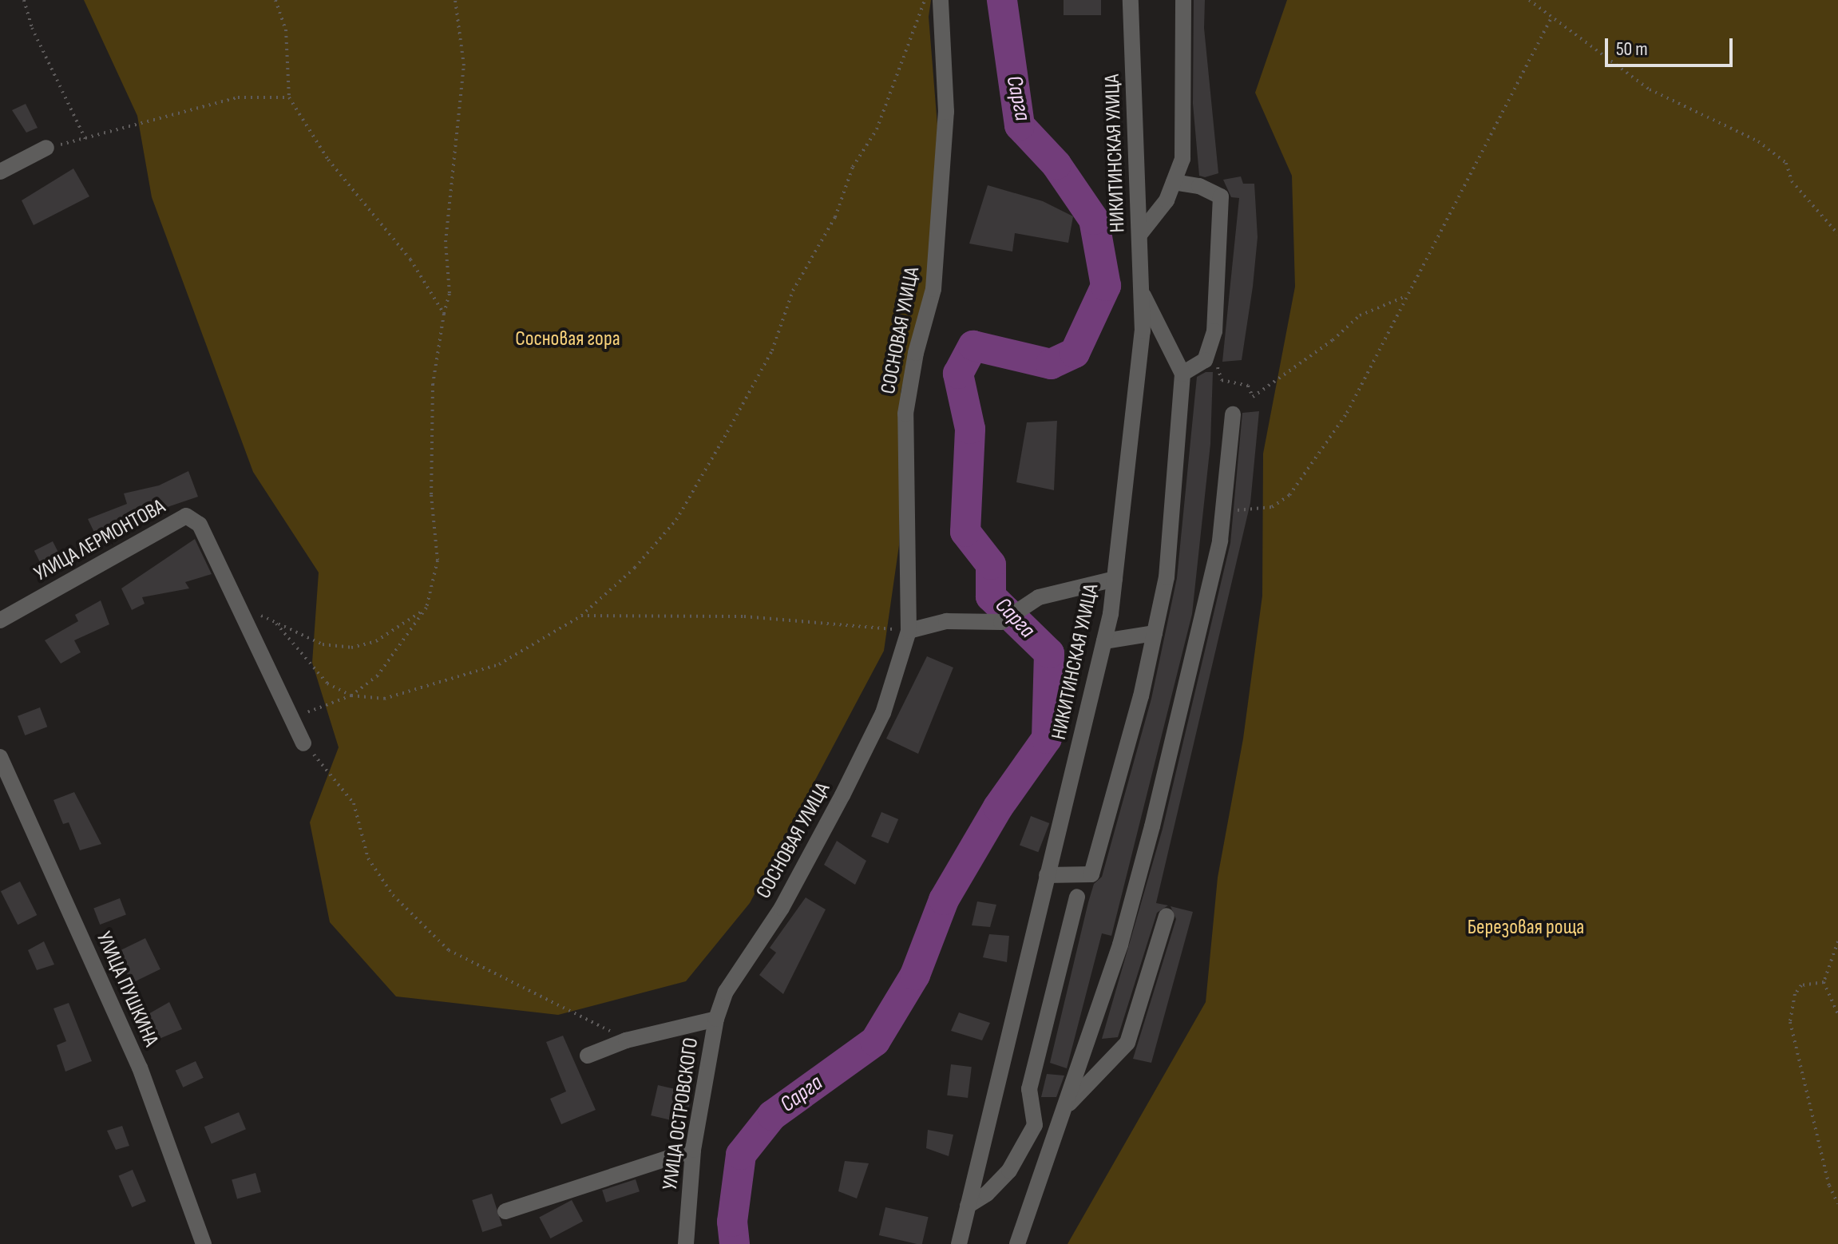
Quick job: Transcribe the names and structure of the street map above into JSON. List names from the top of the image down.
{
  "streets": {
    "street": [
      "НИКИТИНСКАЯ УЛИЦА",
      "СОСНОВАЯ УЛИЦА",
      "УЛИЦА ЛЕРМОНТОВА",
      "УЛИЦА ПУШКИНА",
      "УЛИЦА ОСТРОВСКОГО"
    ]
  },
  "crossings": [
    ["СОСНОВАЯ УЛИЦА", "УЛИЦА ОСТРОВСКОГО"]
  ],
  "water": ["Сарга"],
  "parks": ["Сосновая гора", "Березовая роща"],
  "scale_bar": "50 m"
}
